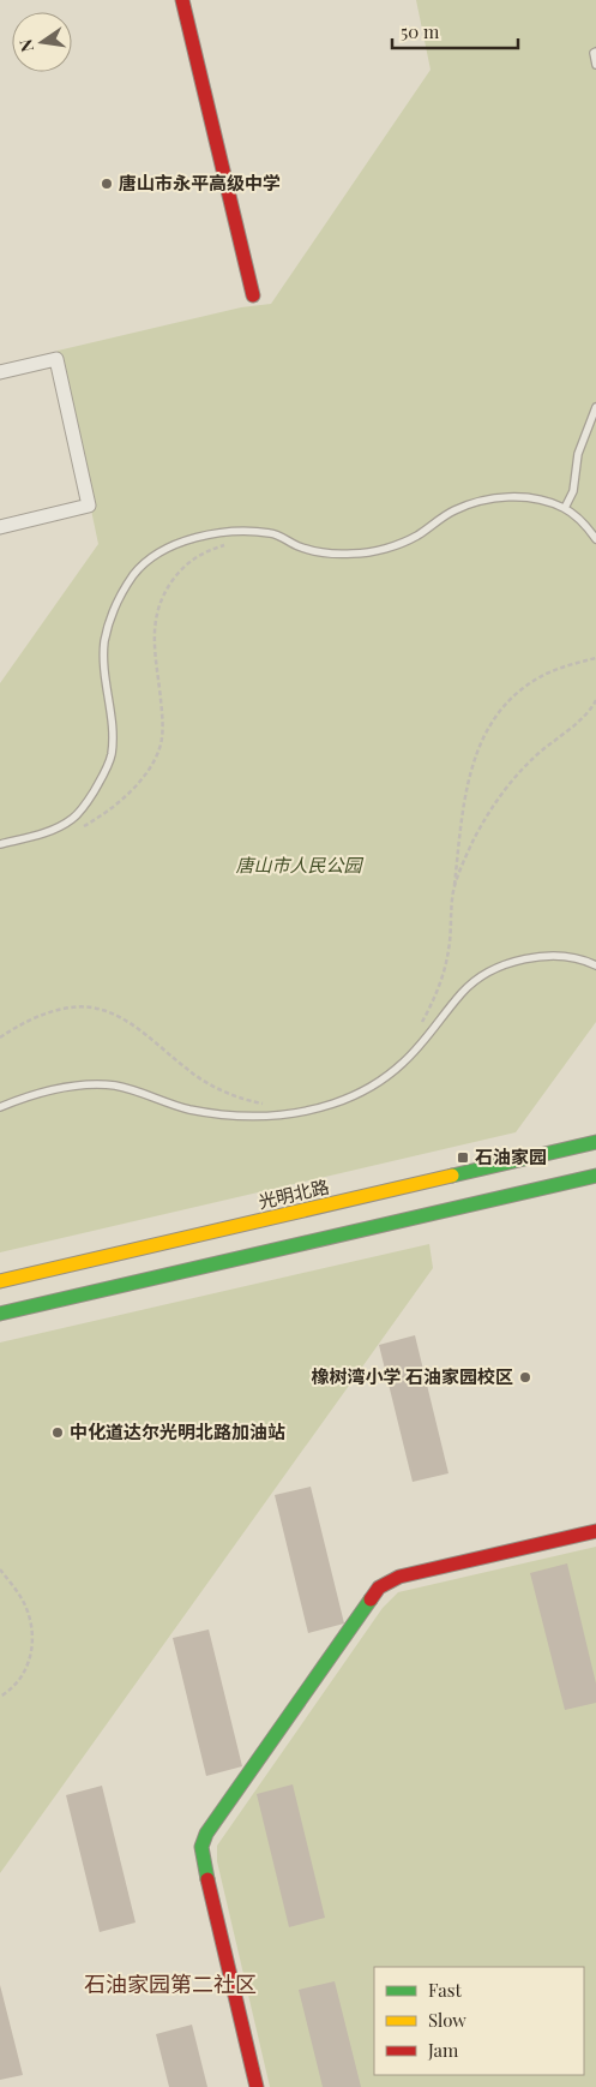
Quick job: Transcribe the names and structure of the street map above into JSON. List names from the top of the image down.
{
  "streets": {
    "main road": ["光明北路"]
  },
  "districts": ["石油家园第二社区"],
  "parks": ["唐山市人民公园"],
  "places": {
    "other": ["唐山市永平高级中学", "橡树湾小学 石油家园校区", "中化道达尔光明北路加油站"],
    "transit": ["石油家园"]
  },
  "legend": ["Fast", "Slow", "Jam"],
  "scale_bar": "50 m",
  "north": "left"
}
